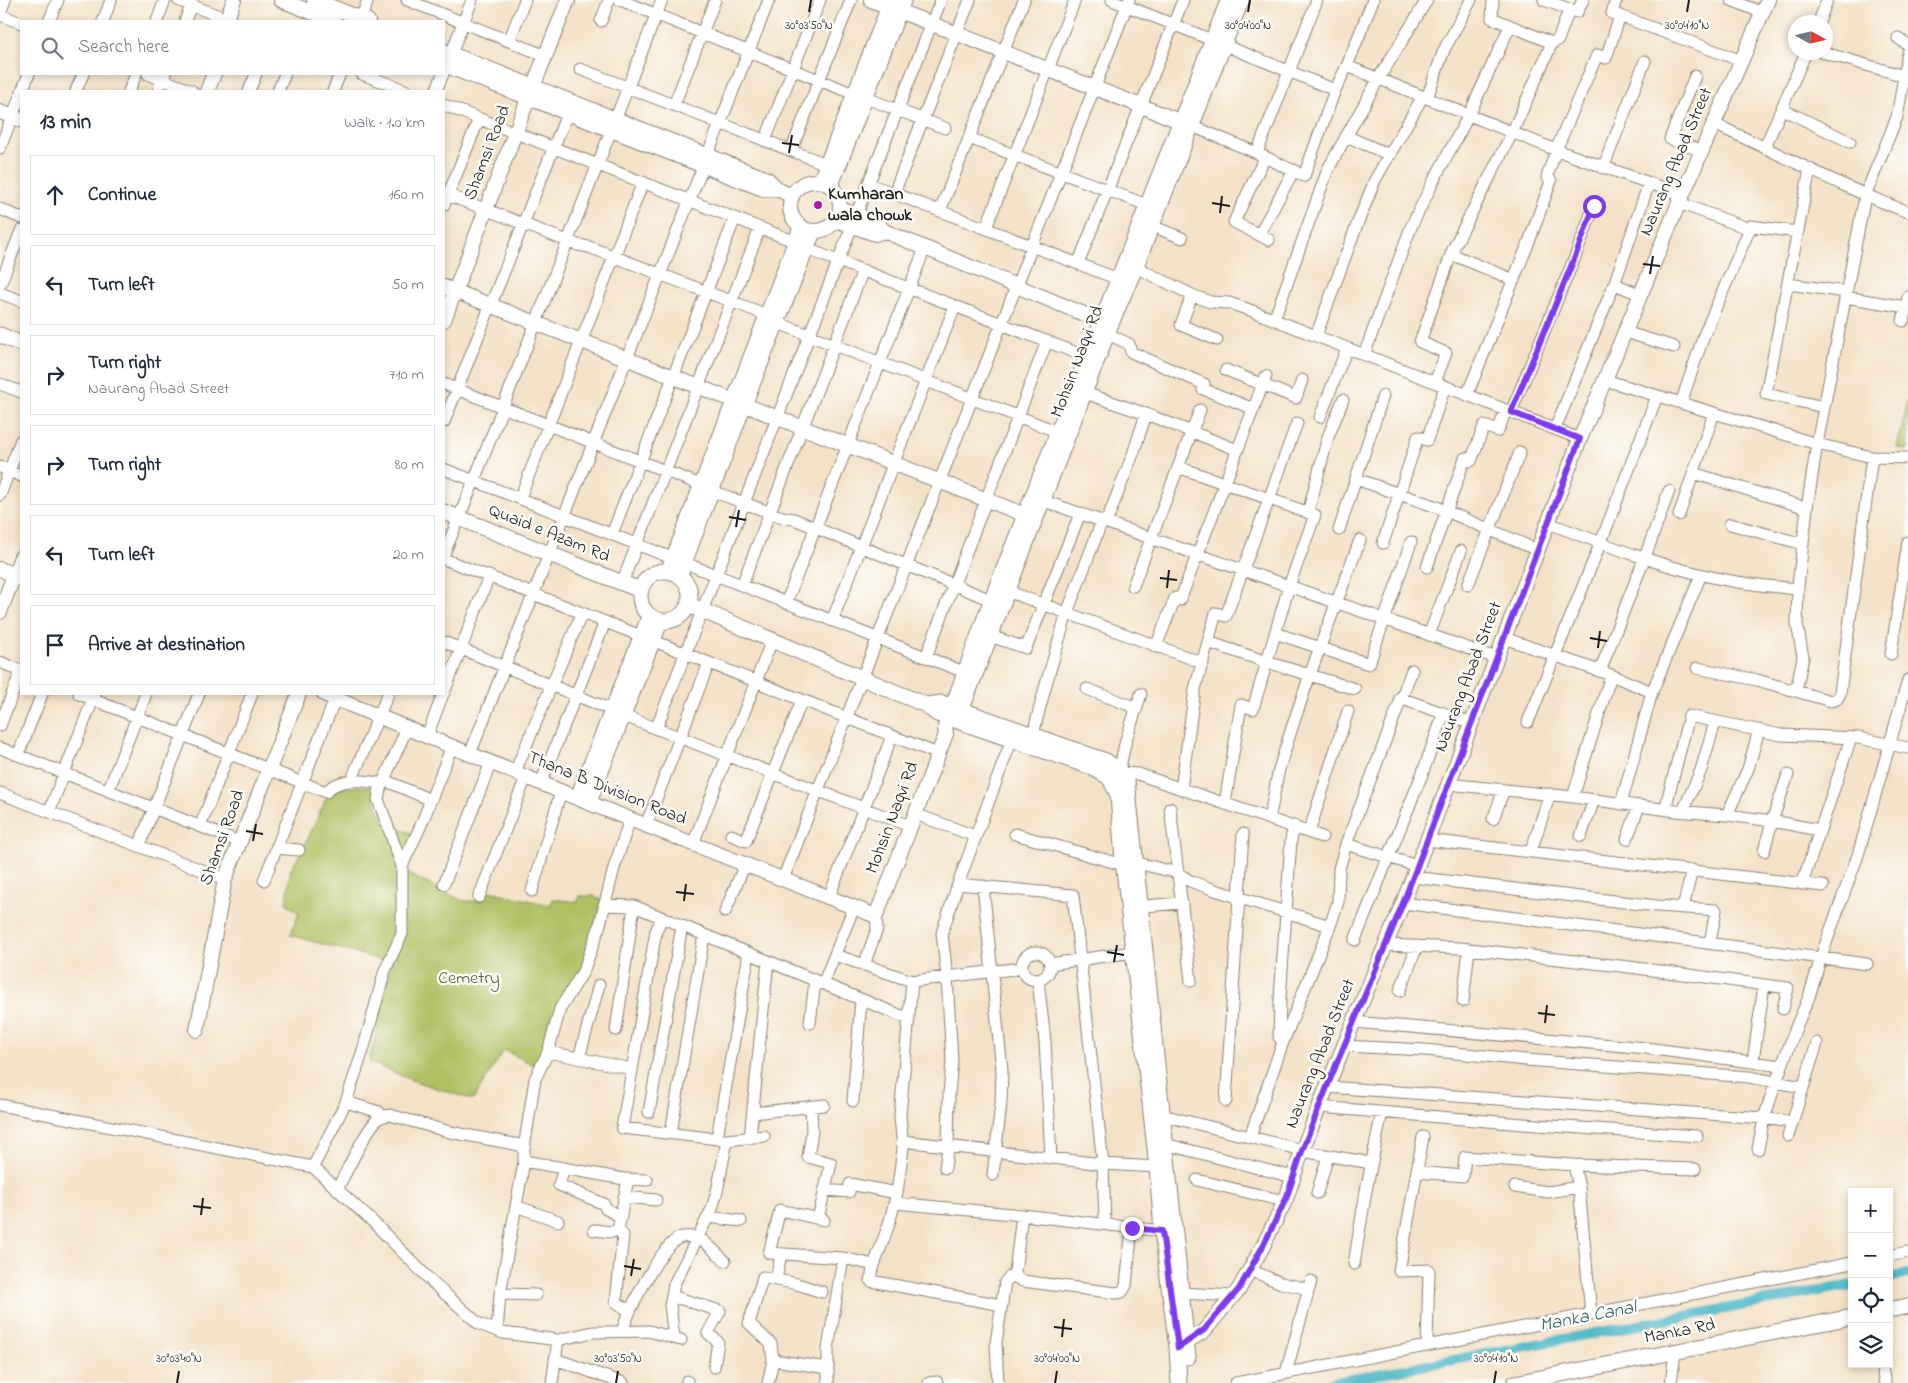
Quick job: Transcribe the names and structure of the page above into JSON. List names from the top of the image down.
{
  "streets": {
    "main road": ["Quaid e Azam Rd", "Manka Rd"],
    "street": [
      "Shamsi Road",
      "Naurang Abad Street",
      "Mohsin Naqvi Rd",
      "Thana B Division Road"
    ]
  },
  "crossings": [
    ["Mohsin Naqvi Rd", "Thana B Division Road"]
  ],
  "water": ["Manka Canal"],
  "parks": ["Cemetry"],
  "places": ["Kumharan wala chowk"],
  "north": "right",
  "page": {
    "search": "Search here",
    "heading": ["13 min", "Walk · 1.0 km"],
    "list": [
      ["Continue", "160 m"],
      ["Turn left", "50 m"],
      ["Turn right", "Naurang Abad Street", "710 m"],
      ["Turn right", "80 m"],
      ["Turn left", "20 m"],
      "Arrive at destination"
    ],
    "map_buttons": ["+", "−"]
  },
  "coordinates": [
    "30°03'50\"N",
    "30°04'00\"N",
    "30°04'10\"N",
    "30°03'40\"N"
  ]
}
